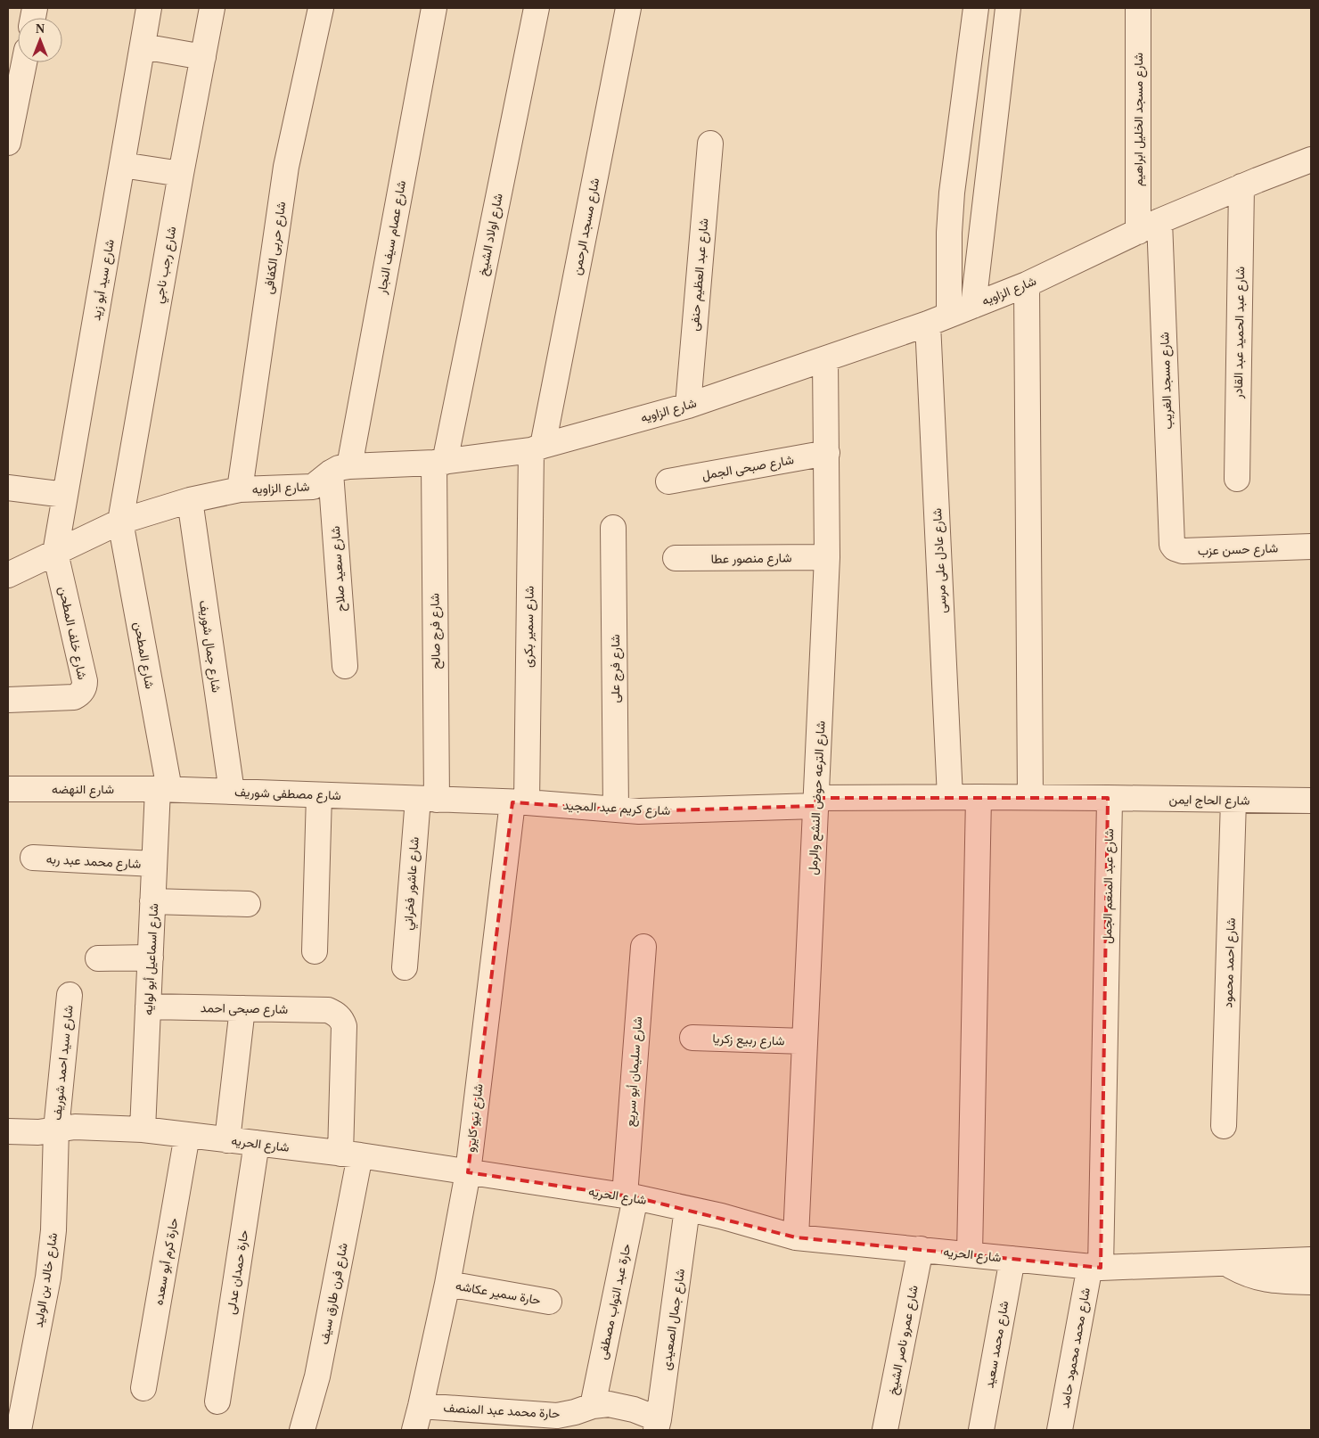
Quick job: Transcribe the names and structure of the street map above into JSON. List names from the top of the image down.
{
  "streets": {
    "street": [
      "شارع مسجد الخليل ابراهيم",
      "شارع مسجد الرحمن",
      "شارع اولاد الشيخ",
      "شارع عصام سيف النجار",
      "شارع حربى الكفافى",
      "شارع رجب ناجي",
      "شارع عبد العظيم حنفى",
      "شارع سيد أبو زيد",
      "شارع الزاويه",
      "شارع عبد الحميد عبد القادر",
      "شارع مسجد الغريب",
      "شارع صبحى الجمل",
      "شارع حسن عزب",
      "شارع منصور عطا",
      "شارع عادل على مرسى",
      "شارع سعيد صلاح",
      "شارع سمير بكرى",
      "شارع فرج صالح",
      "شارع خلف المطحن",
      "شارع جمال شوريف",
      "شارع المطحن",
      "شارع فرج على",
      "شارع النهضه",
      "شارع مصطفى شوريف",
      "شارع الترعه حوض النشع والرمل",
      "شارع الحاج ايمن",
      "شارع كريم عبد المجيد",
      "شارع محمد عبد ربه",
      "شارع عاشور فخراني",
      "شارع عبد المنعم الجمل",
      "شارع اسماعيل أبو لوايه",
      "شارع احمد محمود",
      "شارع صبحى احمد",
      "شارع ربيع زكريا",
      "شارع سيد احمد شوريف",
      "شارع سليمان أبو سريع",
      "شارع نيو كايرو",
      "شارع الحريه",
      "حارة كرم أبو سعده",
      "حارة حمدان عدلى",
      "شارع خالد بن الوليد",
      "حارة سمير عكاشه",
      "شارع فرن طارق سيف",
      "حارة عبد التواب مصطفى",
      "شارع جمال الصعيدى",
      "شارع عمرو ناصر الشيخ",
      "شارع محمد سعيد",
      "شارع محمد محمود حامد",
      "حارة محمد عبد المنصف"
    ]
  },
  "crossings": [
    ["شارع مسجد الخليل ابراهيم", "شارع الزاويه"],
    ["شارع مسجد الرحمن", "شارع الزاويه"],
    ["شارع مسجد الرحمن", "شارع سمير بكرى"],
    ["شارع اولاد الشيخ", "شارع الزاويه"],
    ["شارع اولاد الشيخ", "شارع فرج صالح"],
    ["شارع عصام سيف النجار", "شارع الزاويه"],
    ["شارع عصام سيف النجار", "شارع سعيد صلاح"],
    ["شارع حربى الكفافى", "شارع الزاويه"],
    ["شارع رجب ناجي", "شارع الزاويه"],
    ["شارع رجب ناجي", "شارع المطحن"],
    ["شارع عبد العظيم حنفى", "شارع الزاويه"],
    ["شارع سيد أبو زيد", "شارع الزاويه"],
    ["شارع سيد أبو زيد", "شارع خلف المطحن"],
    ["شارع الزاويه", "شارع عبد الحميد عبد القادر"],
    ["شارع الزاويه", "شارع مسجد الغريب"],
    ["شارع الزاويه", "شارع عادل على مرسى"],
    ["شارع الزاويه", "شارع سعيد صلاح"],
    ["شارع الزاويه", "شارع سمير بكرى"],
    ["شارع الزاويه", "شارع فرج صالح"],
    ["شارع الزاويه", "شارع خلف المطحن"],
    ["شارع الزاويه", "شارع جمال شوريف"],
    ["شارع الزاويه", "شارع المطحن"],
    ["شارع الزاويه", "شارع الترعه حوض النشع والرمل"],
    ["شارع مسجد الغريب", "شارع حسن عزب"],
    ["شارع صبحى الجمل", "شارع الترعه حوض النشع والرمل"],
    ["شارع منصور عطا", "شارع الترعه حوض النشع والرمل"],
    ["شارع سمير بكرى", "شارع كريم عبد المجيد"],
    ["شارع سمير بكرى", "شارع نيو كايرو"],
    ["شارع فرج صالح", "شارع مصطفى شوريف"],
    ["شارع فرج صالح", "شارع كريم عبد المجيد"],
    ["شارع فرج صالح", "شارع عاشور فخراني"],
    ["شارع جمال شوريف", "شارع مصطفى شوريف"],
    ["شارع المطحن", "شارع النهضه"],
    ["شارع المطحن", "شارع مصطفى شوريف"],
    ["شارع المطحن", "شارع اسماعيل أبو لوايه"],
    ["شارع فرج على", "شارع كريم عبد المجيد"],
    ["شارع النهضه", "شارع مصطفى شوريف"],
    ["شارع النهضه", "شارع اسماعيل أبو لوايه"],
    ["شارع مصطفى شوريف", "شارع كريم عبد المجيد"],
    ["شارع مصطفى شوريف", "شارع عاشور فخراني"],
    ["شارع مصطفى شوريف", "شارع اسماعيل أبو لوايه"],
    ["شارع الترعه حوض النشع والرمل", "شارع كريم عبد المجيد"],
    ["شارع الترعه حوض النشع والرمل", "شارع ربيع زكريا"],
    ["شارع الترعه حوض النشع والرمل", "شارع الحريه"],
    ["شارع الحاج ايمن", "شارع عبد المنعم الجمل"],
    ["شارع الحاج ايمن", "شارع احمد محمود"],
    ["شارع كريم عبد المجيد", "شارع عاشور فخراني"],
    ["شارع كريم عبد المجيد", "شارع نيو كايرو"],
    ["شارع محمد عبد ربه", "شارع اسماعيل أبو لوايه"],
    ["شارع عبد المنعم الجمل", "شارع الحريه"],
    ["شارع عبد المنعم الجمل", "شارع محمد محمود حامد"],
    ["شارع اسماعيل أبو لوايه", "شارع صبحى احمد"],
    ["شارع اسماعيل أبو لوايه", "شارع الحريه"],
    ["شارع صبحى احمد", "شارع فرن طارق سيف"],
    ["شارع سيد احمد شوريف", "شارع الحريه"],
    ["شارع سيد احمد شوريف", "شارع خالد بن الوليد"],
    ["شارع سليمان أبو سريع", "شارع الحريه"],
    ["شارع سليمان أبو سريع", "حارة عبد التواب مصطفى"],
    ["شارع نيو كايرو", "شارع الحريه"],
    ["شارع نيو كايرو", "حارة سمير عكاشه"],
    ["شارع نيو كايرو", "حارة محمد عبد المنصف"],
    ["شارع الحريه", "حارة كرم أبو سعده"],
    ["شارع الحريه", "حارة حمدان عدلى"],
    ["شارع الحريه", "شارع خالد بن الوليد"],
    ["شارع الحريه", "شارع فرن طارق سيف"],
    ["شارع الحريه", "حارة عبد التواب مصطفى"],
    ["شارع الحريه", "شارع جمال الصعيدى"],
    ["شارع الحريه", "شارع عمرو ناصر الشيخ"],
    ["شارع الحريه", "شارع محمد سعيد"],
    ["شارع الحريه", "شارع محمد محمود حامد"],
    ["حارة عبد التواب مصطفى", "حارة محمد عبد المنصف"],
    ["شارع جمال الصعيدى", "حارة محمد عبد المنصف"]
  ],
  "north": "top"
}
